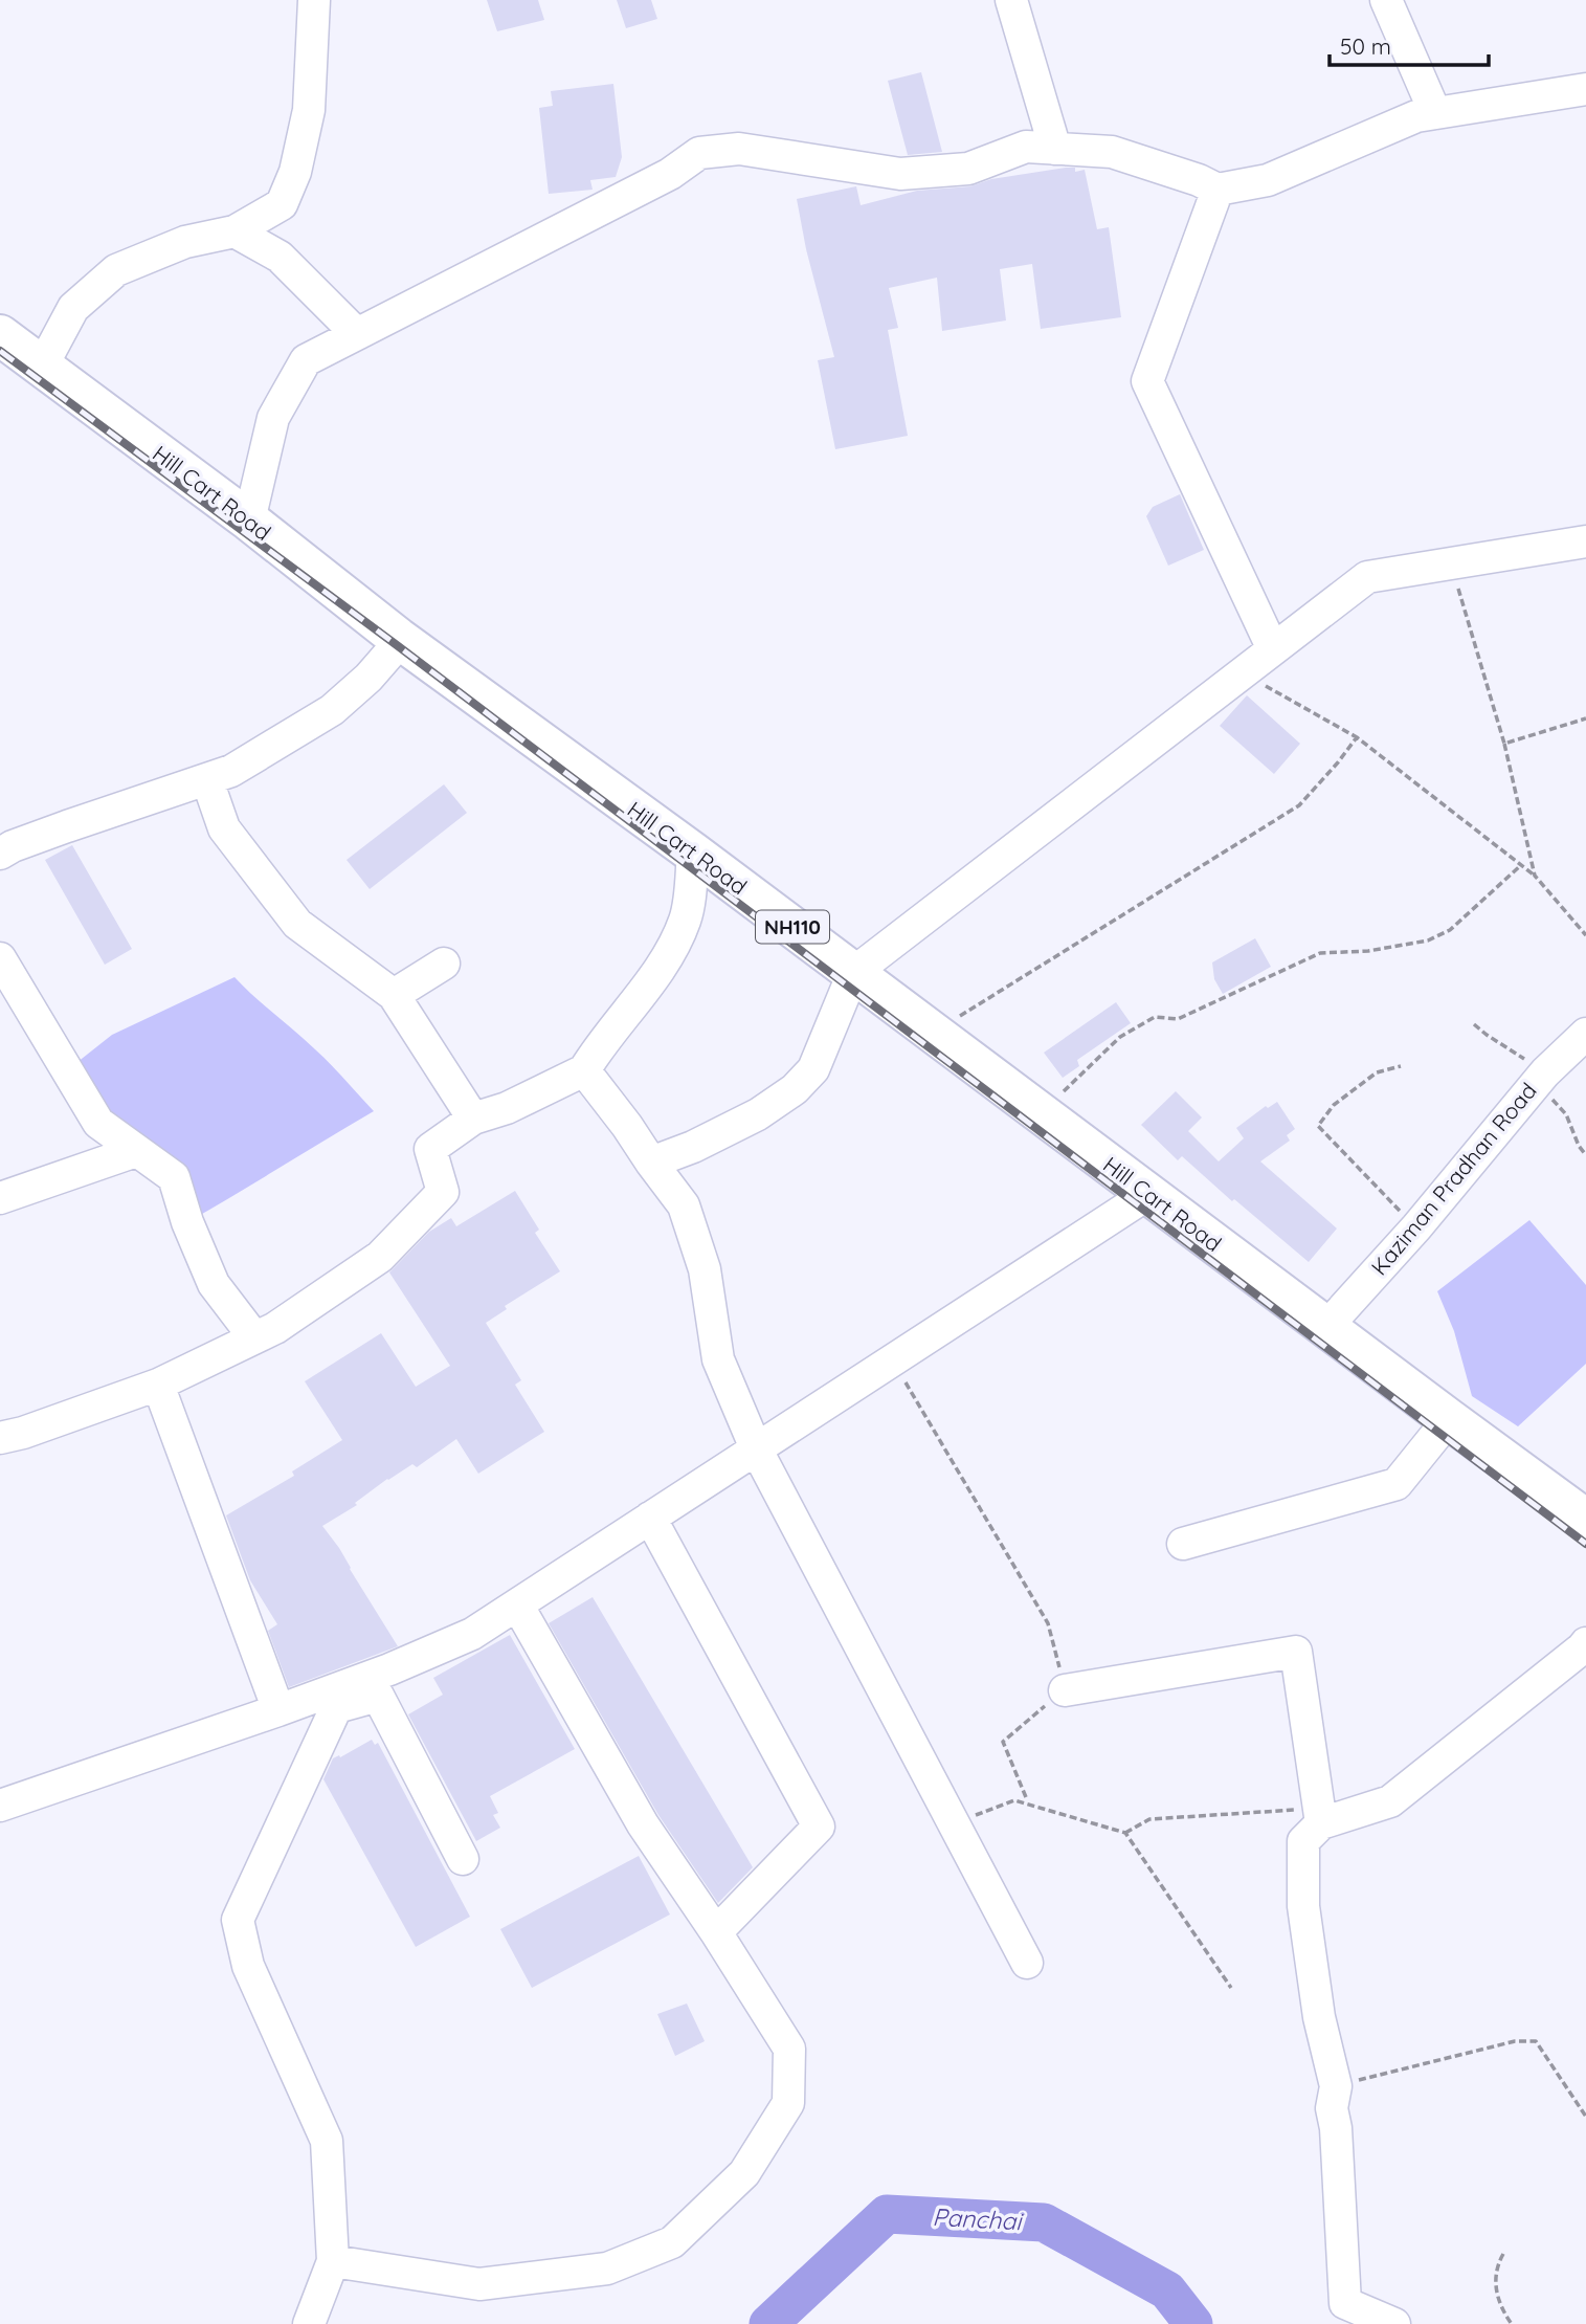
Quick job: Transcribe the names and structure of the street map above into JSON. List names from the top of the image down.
{
  "streets": {
    "highway": ["Hill Cart Road", "NH110"],
    "street": ["Kaziman Pradhan Road"]
  },
  "crossings": [
    ["Hill Cart Road", "Kaziman Pradhan Road"]
  ],
  "water": ["Panchai"],
  "scale_bar": "50 m"
}
